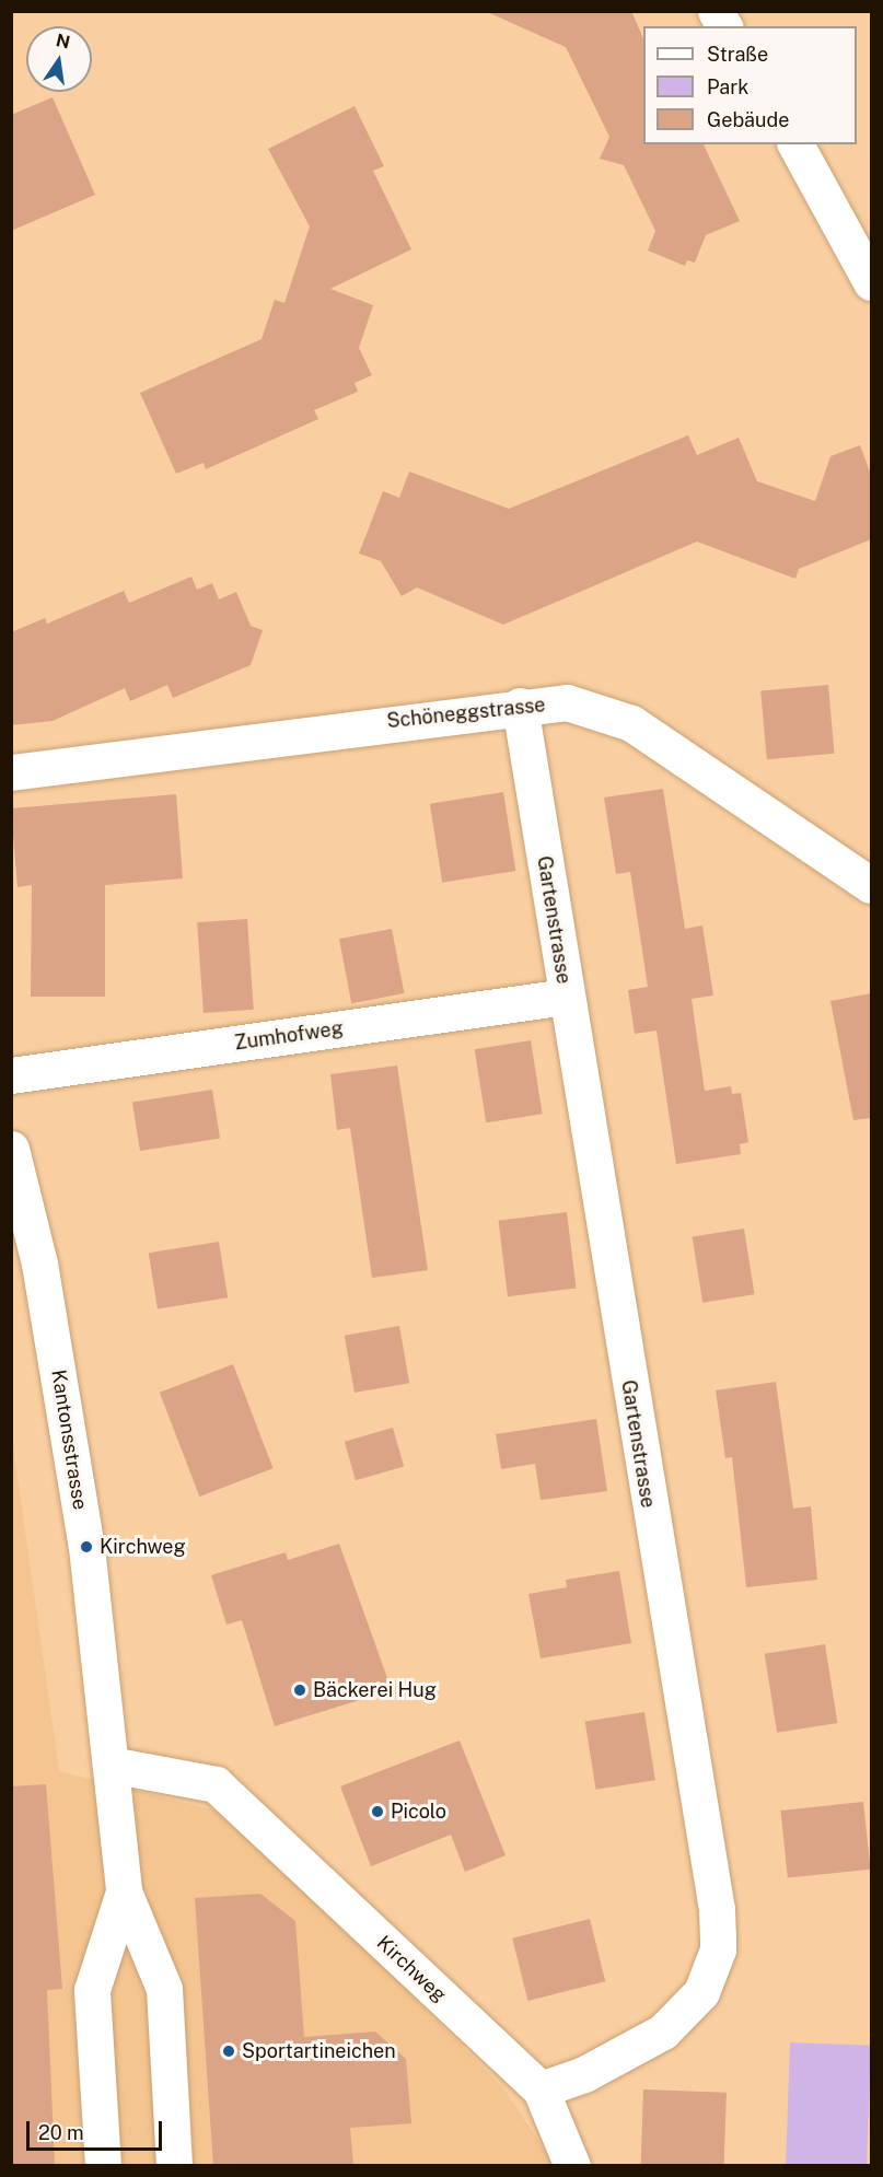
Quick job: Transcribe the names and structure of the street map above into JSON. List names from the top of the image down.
{
  "streets": {
    "street": [
      "Schöneggstrasse",
      "Gartenstrasse",
      "Zumhofweg",
      "Kantonsstrasse",
      "Kirchweg"
    ]
  },
  "crossings": [
    ["Schöneggstrasse", "Gartenstrasse"],
    ["Gartenstrasse", "Zumhofweg"],
    ["Gartenstrasse", "Kirchweg"],
    ["Kantonsstrasse", "Kirchweg"]
  ],
  "places": [
    "Kirchweg",
    "Bäckerei Hug",
    "Picolo",
    "Sportartineichen"
  ],
  "legend": ["Straße", "Park", "Gebäude"],
  "scale_bar": "20 m",
  "north": "top"
}
